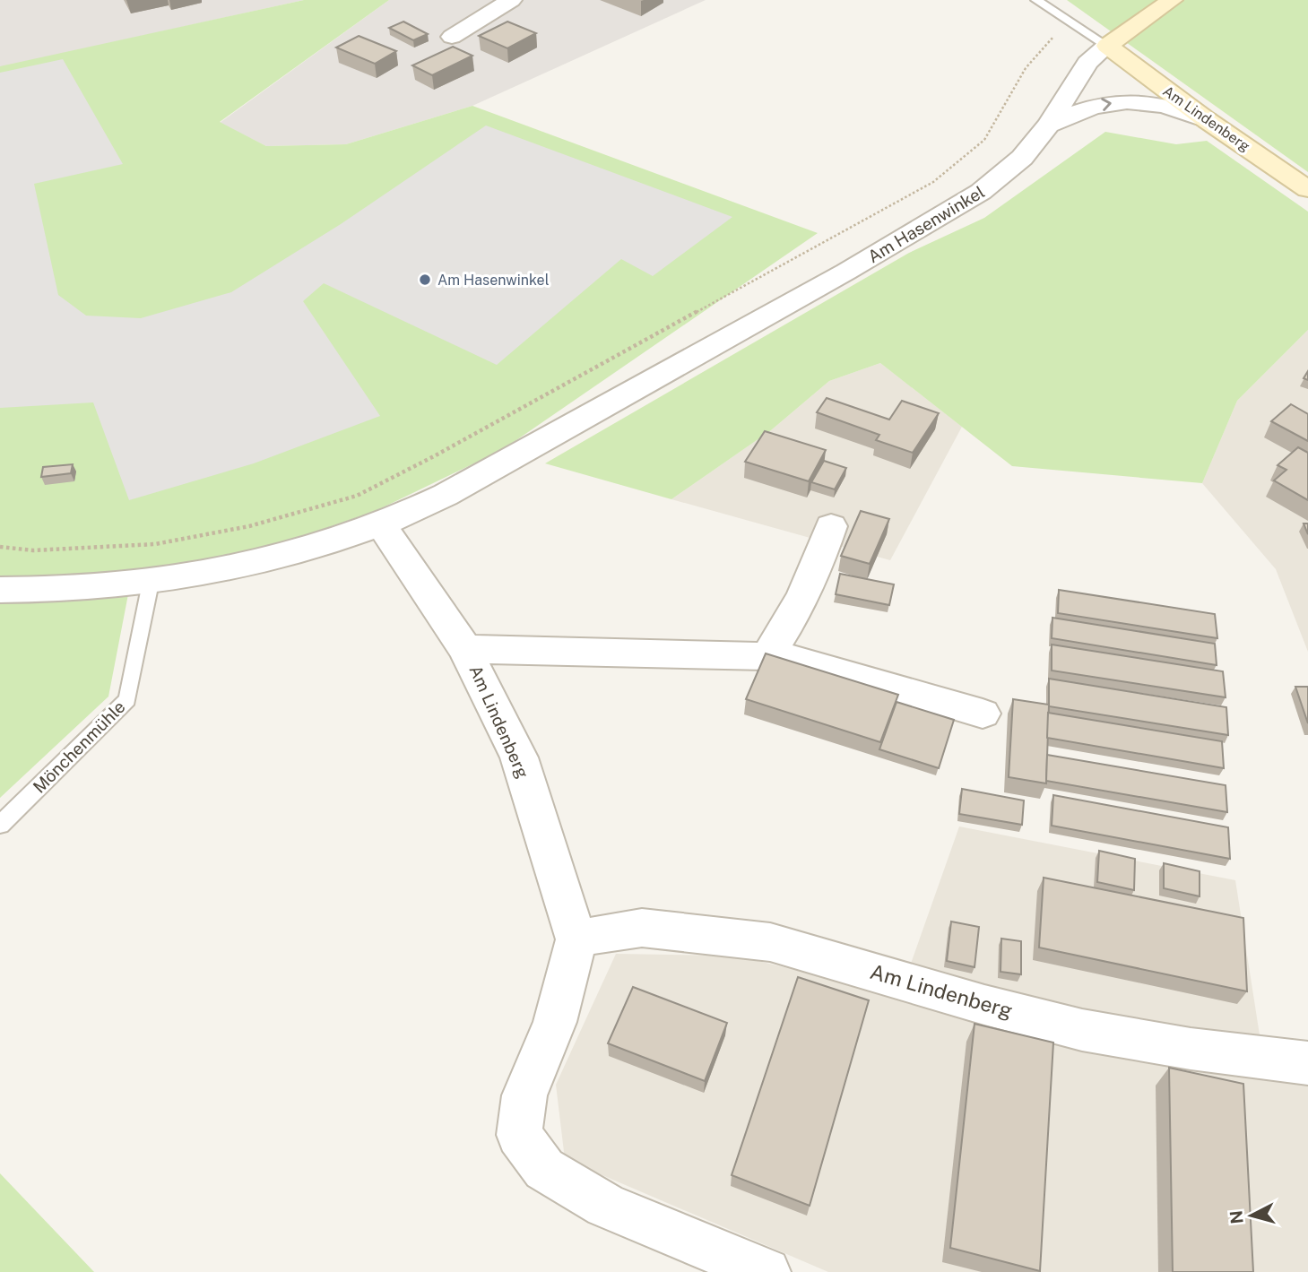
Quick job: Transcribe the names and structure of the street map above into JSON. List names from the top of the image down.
{
  "streets": {
    "street": ["Am Lindenberg", "Am Hasenwinkel"],
    "lane": ["Mönchenmühle"]
  },
  "crossings": [
    ["Am Lindenberg", "Am Hasenwinkel"],
    ["Am Hasenwinkel", "Mönchenmühle"]
  ],
  "places": ["Am Hasenwinkel"],
  "north": "left"
}
